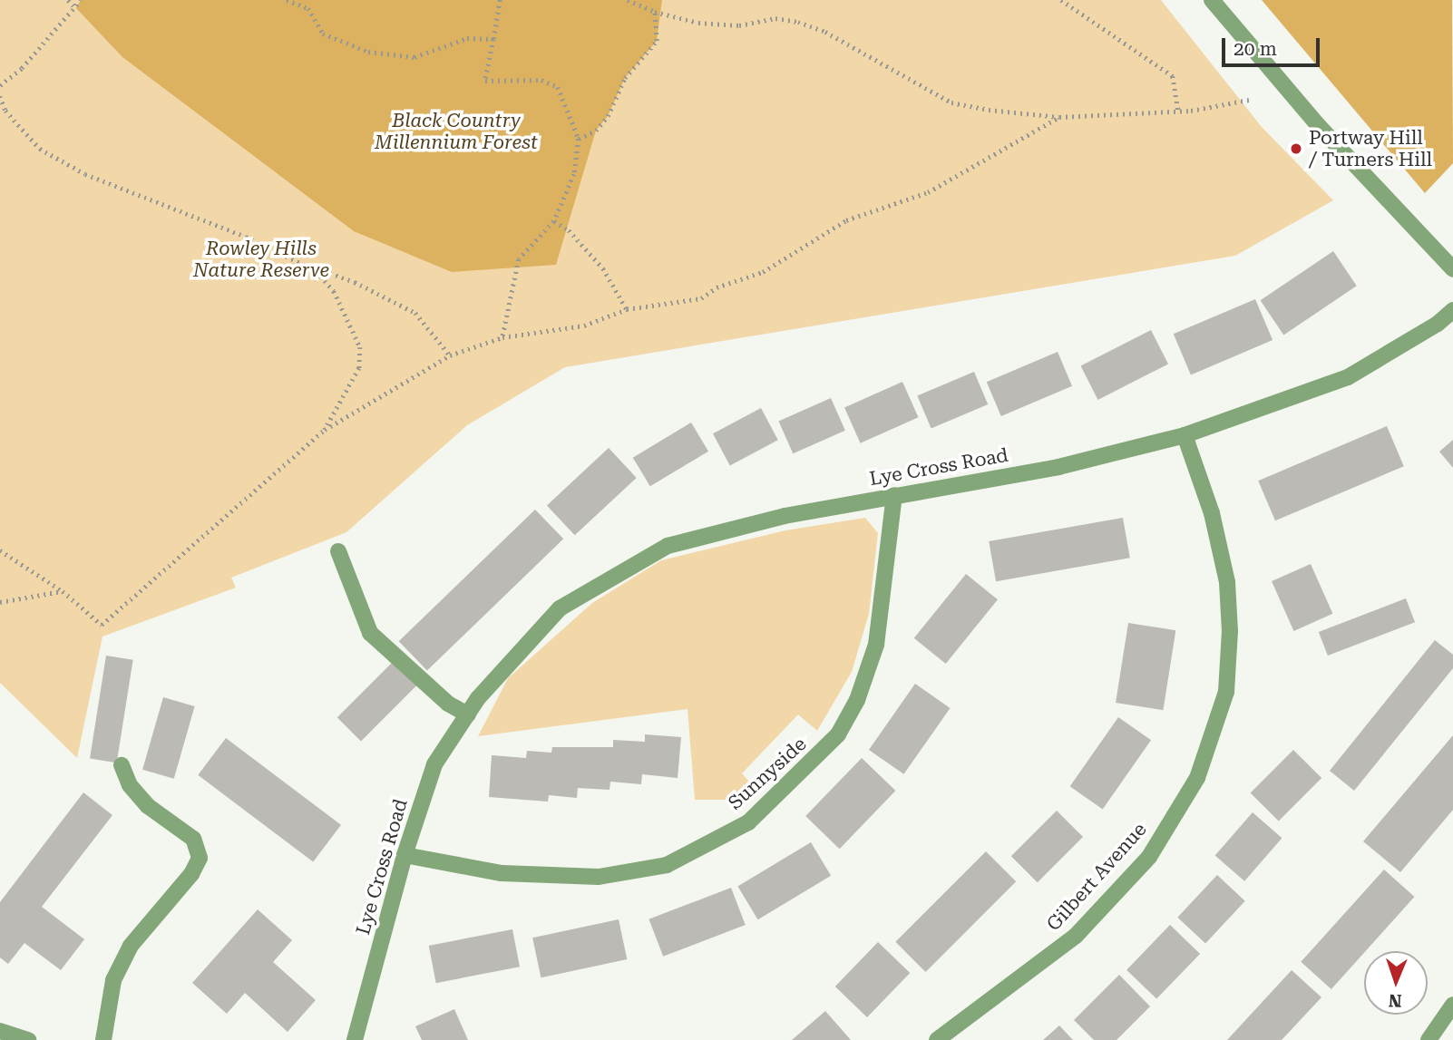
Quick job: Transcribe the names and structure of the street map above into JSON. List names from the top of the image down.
{
  "streets": {
    "street": ["Lye Cross Road", "Sunnyside", "Gilbert Avenue"]
  },
  "crossings": [
    ["Lye Cross Road", "Sunnyside"],
    ["Lye Cross Road", "Gilbert Avenue"]
  ],
  "parks": ["Black Country Millennium Forest", "Rowley Hills Nature Reserve"],
  "places": ["Portway Hill / Turners Hill"],
  "scale_bar": "20 m",
  "north": "bottom"
}
